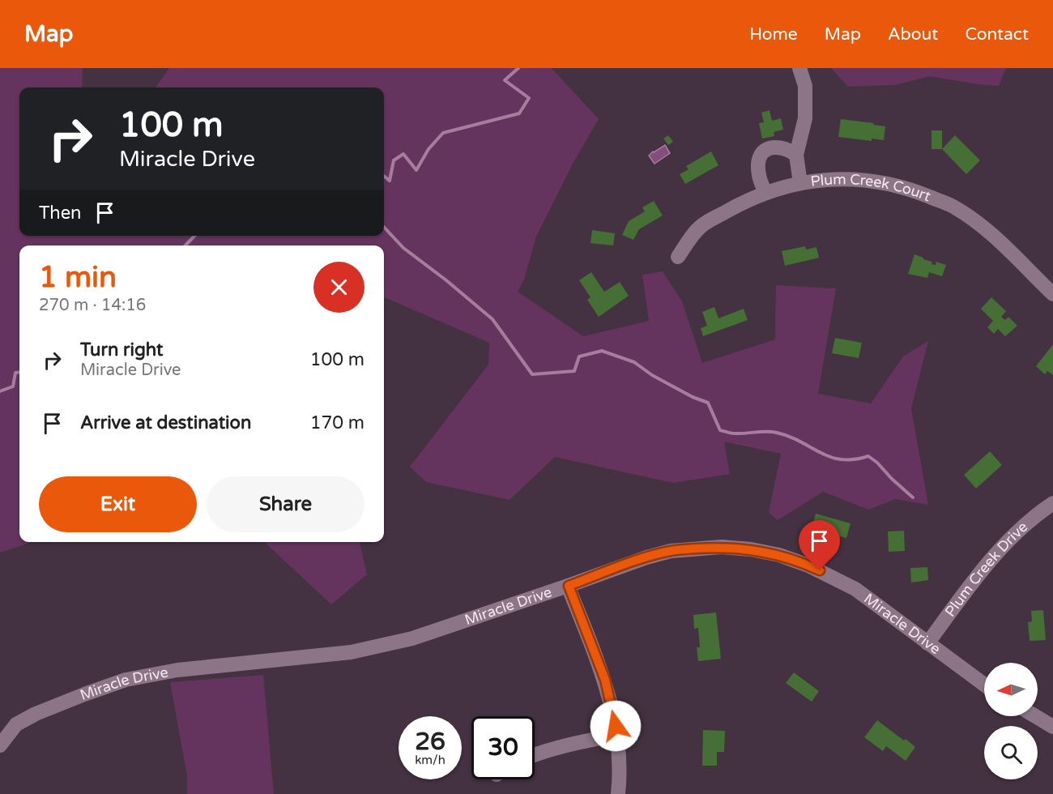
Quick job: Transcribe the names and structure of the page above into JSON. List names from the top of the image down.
{
  "streets": {
    "street": ["Plum Creek Court", "Plum Creek Drive", "Miracle Drive"]
  },
  "crossings": [
    ["Plum Creek Drive", "Miracle Drive"]
  ],
  "north": "left",
  "page": {
    "header": "Map",
    "nav": [
      "Home",
      "Map",
      "About",
      "Contact"
    ],
    "turn": ["100 m", "Miracle Drive"],
    "then": "Then",
    "heading": ["1 min", "270 m · 14:16"],
    "list": [
      {
        "name": "Turn right",
        "note": "Miracle Drive",
        "value": "100 m"
      },
      {
        "name": "Arrive at destination",
        "value": "170 m"
      }
    ],
    "buttons": ["Exit", "Share"],
    "speed": "26 km/h",
    "limit": "30"
  }
}
